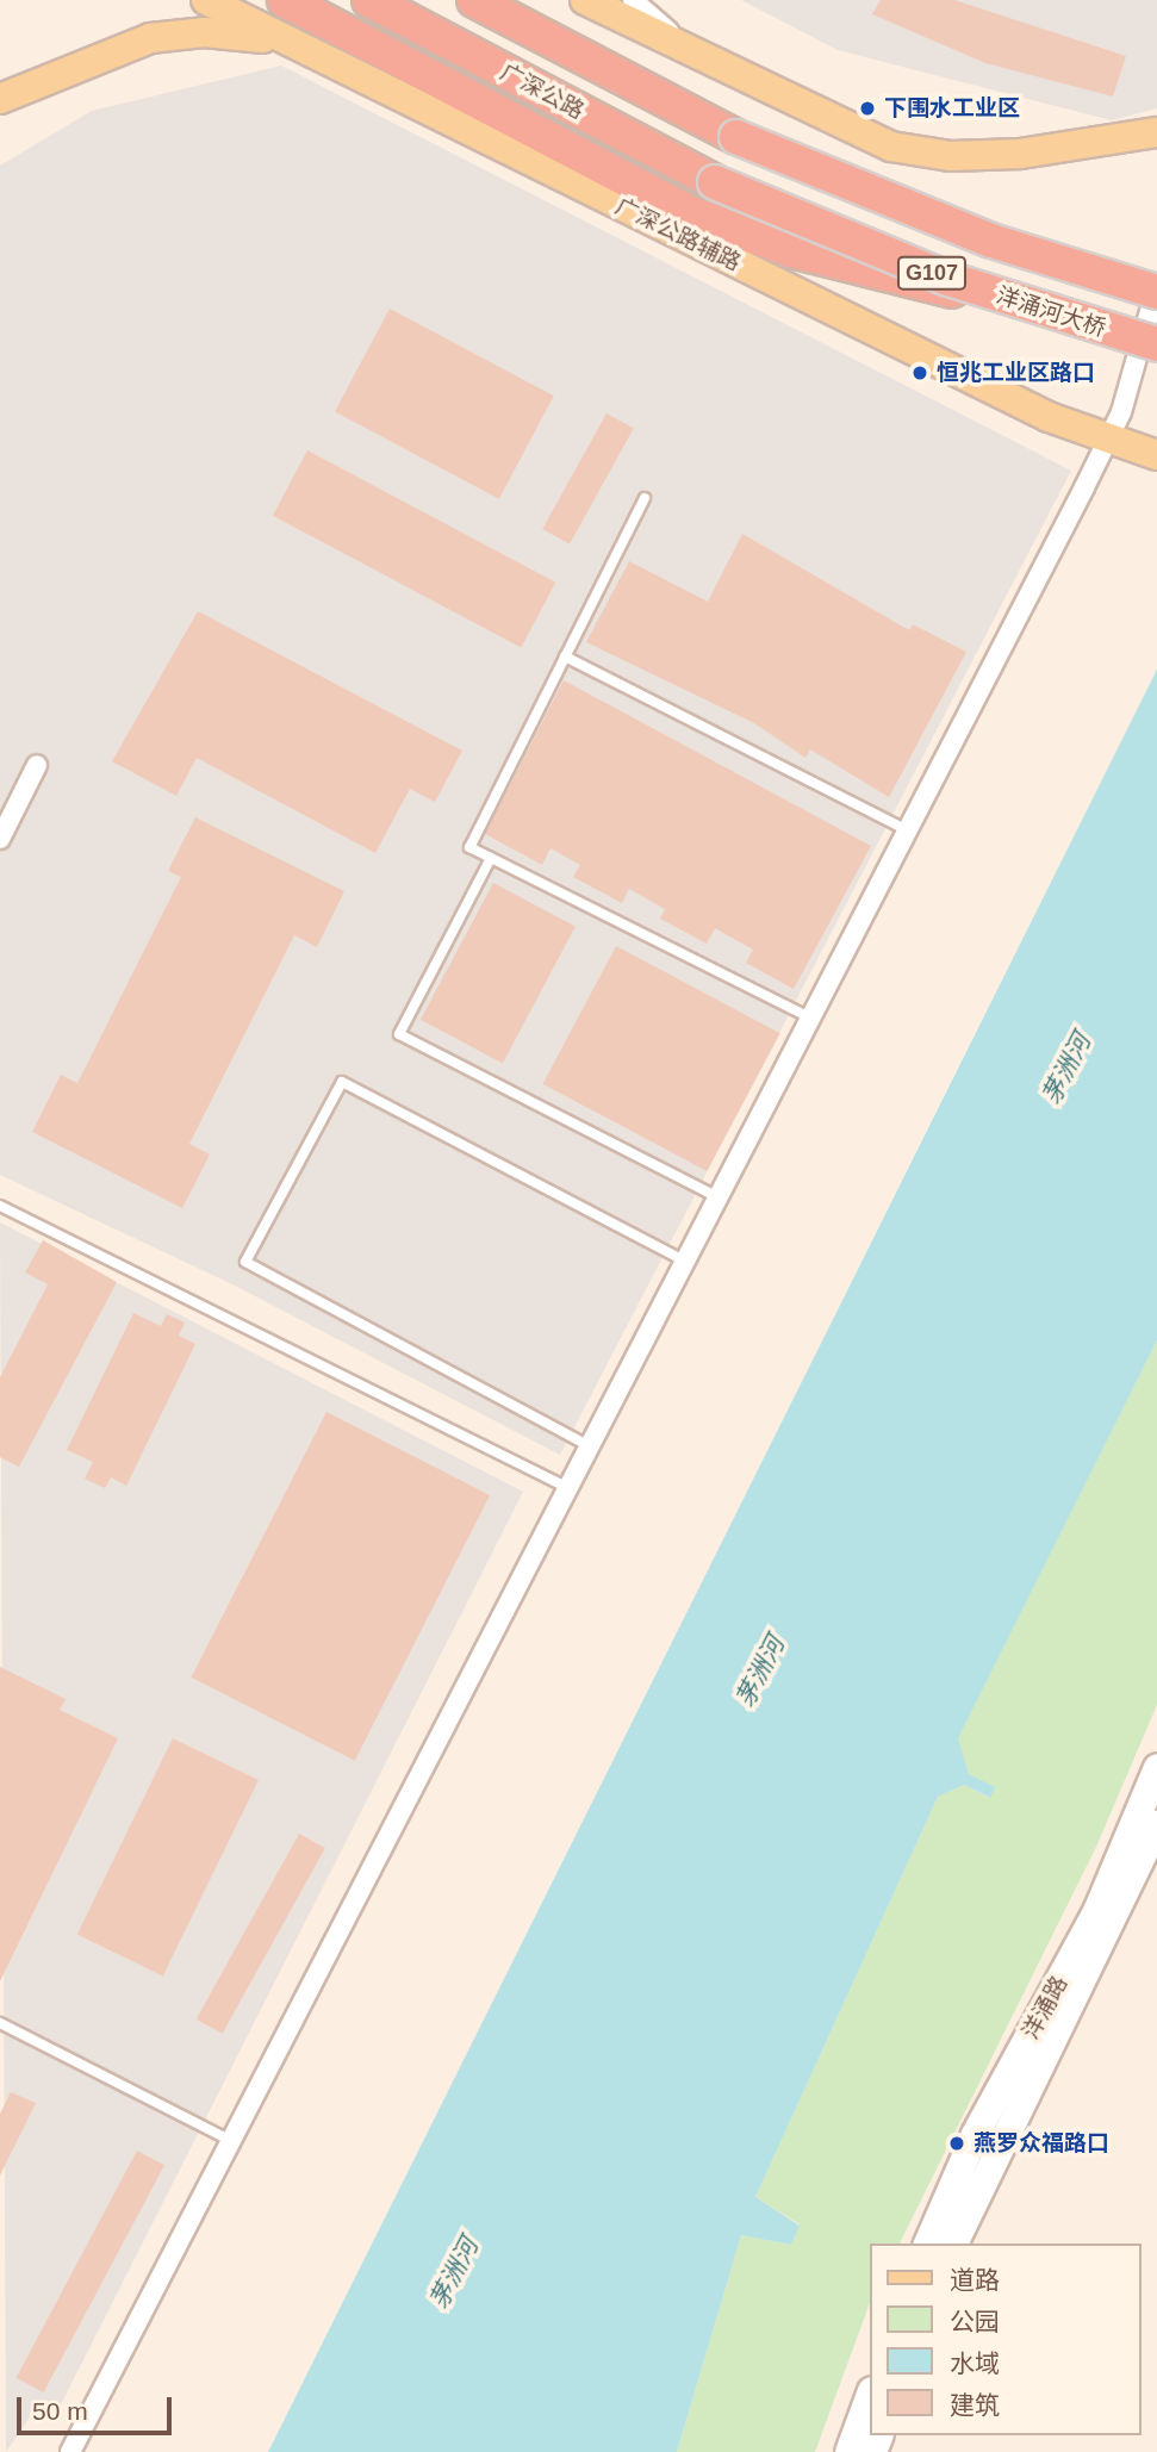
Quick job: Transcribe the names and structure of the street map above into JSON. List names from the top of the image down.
{
  "streets": {
    "highway": ["广深公路", "G107", "洋涌河大桥"],
    "main road": ["广深公路辅路"],
    "street": ["洋涌路"]
  },
  "crossings": [
    ["广深公路", "洋涌河大桥"]
  ],
  "water": ["茅洲河"],
  "places": ["下围水工业区", "恒兆工业区路口", "燕罗众福路口"],
  "legend": [
    "道路",
    "公园",
    "水域",
    "建筑"
  ],
  "scale_bar": "50 m"
}
